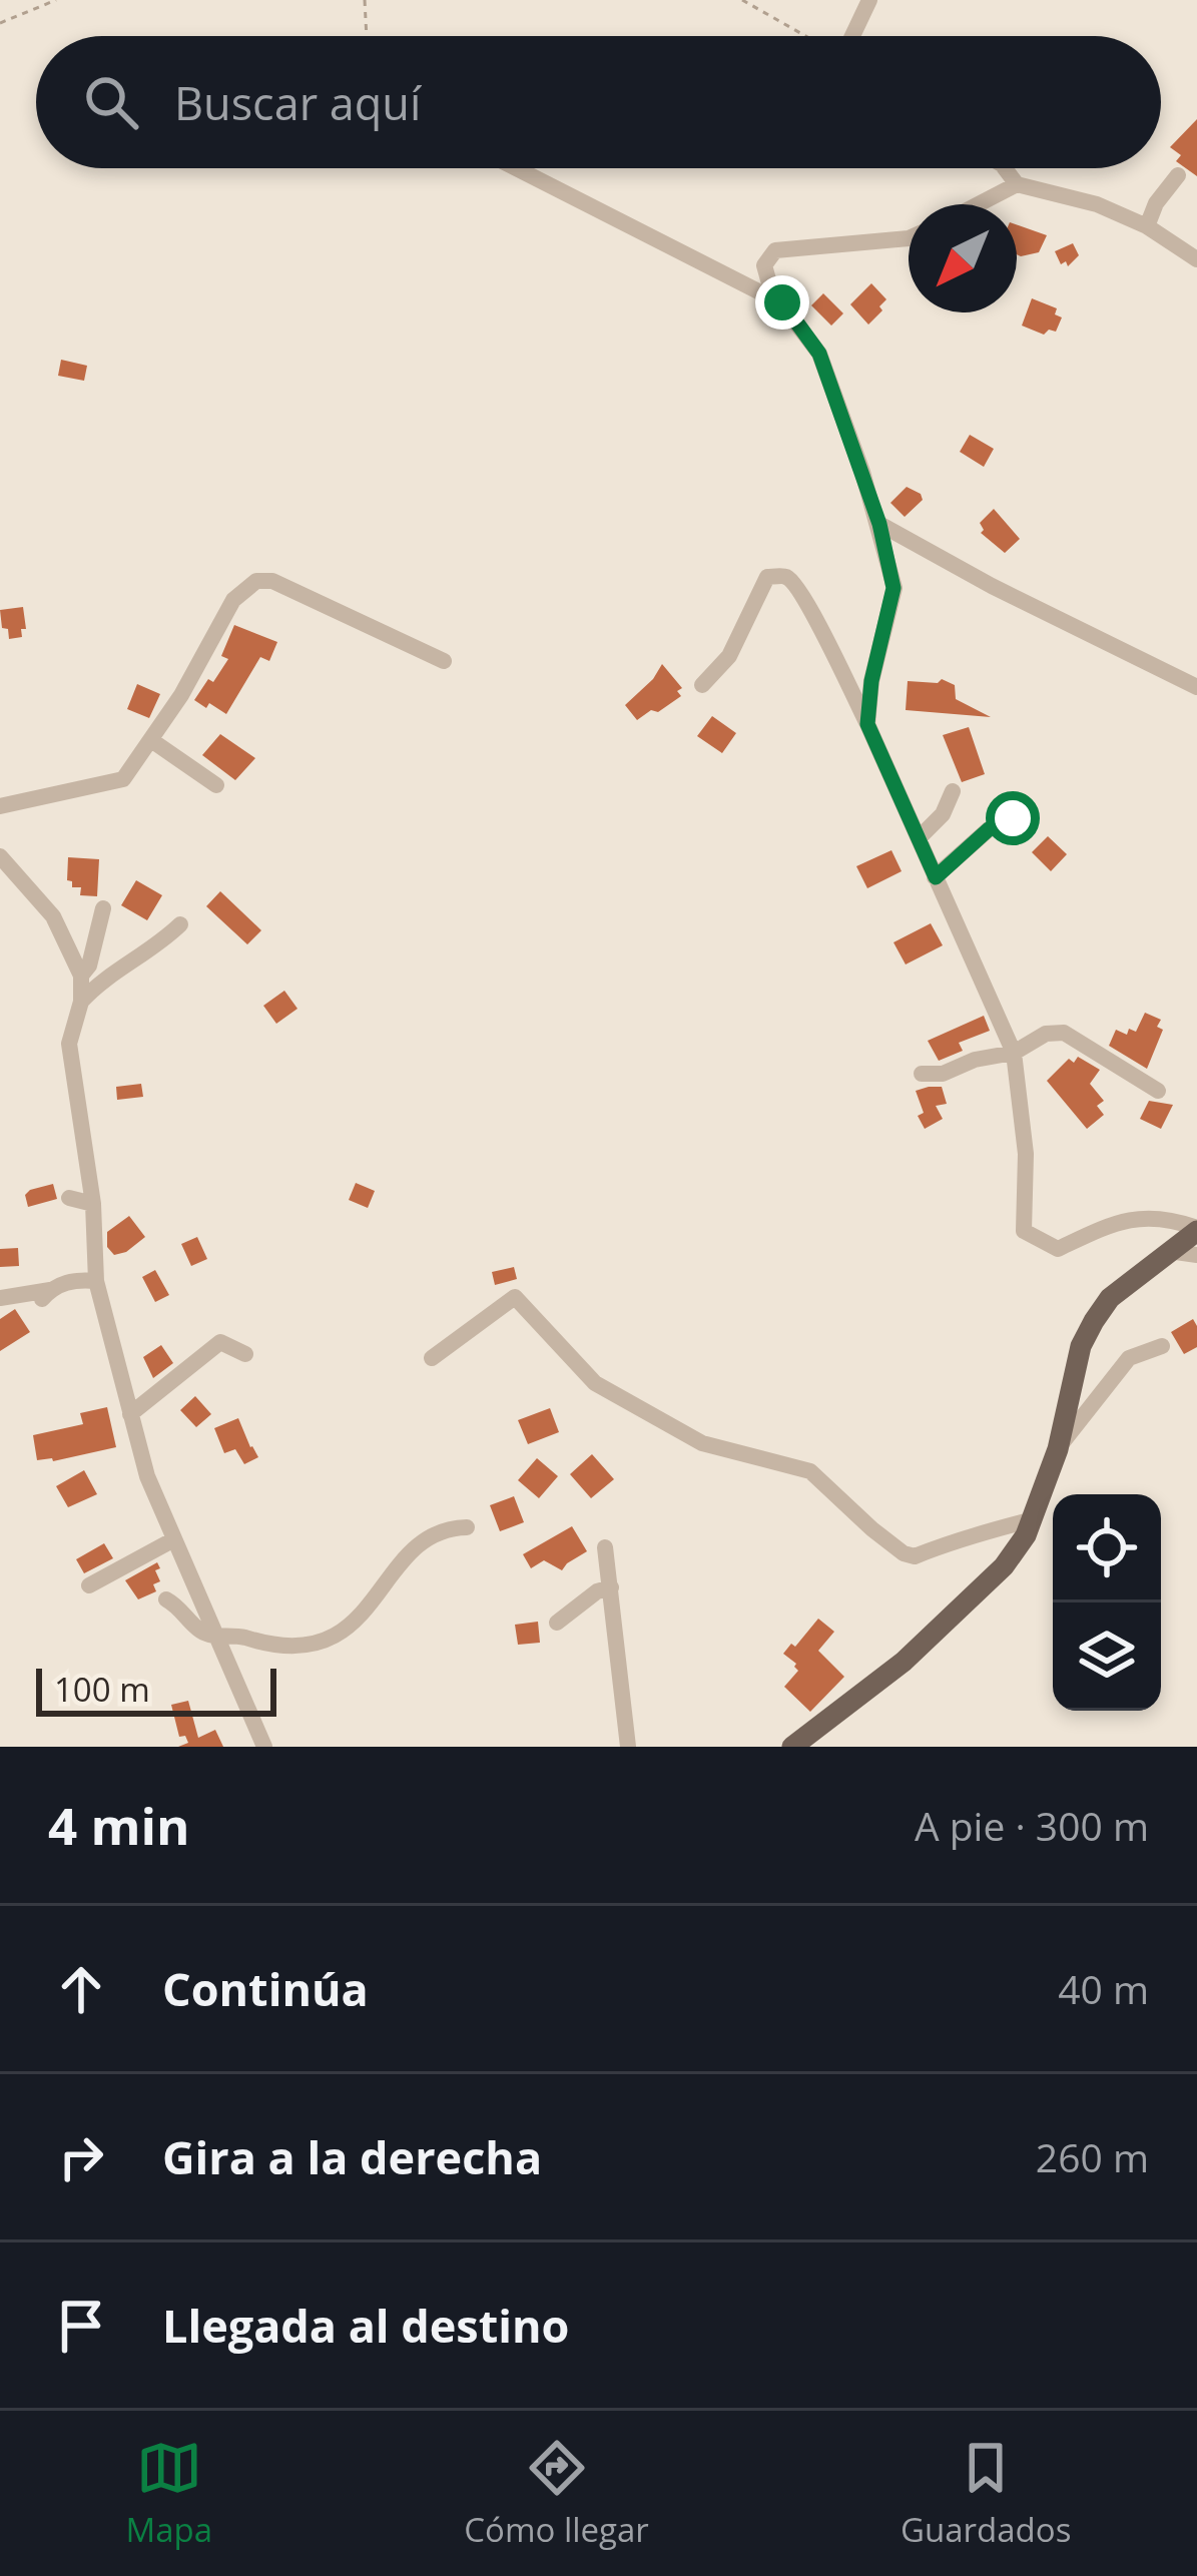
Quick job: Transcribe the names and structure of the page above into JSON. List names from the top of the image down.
{
  "scale_bar": "100 m",
  "north": "bottom left",
  "page": {
    "search": "Buscar aquí",
    "scale": "100 m",
    "heading": ["4 min", "A pie · 300 m"],
    "list": [
      ["Continúa", "40 m"],
      ["Gira a la derecha", "260 m"],
      "Llegada al destino"
    ],
    "nav": ["Mapa", "Cómo llegar", "Guardados"]
  }
}
